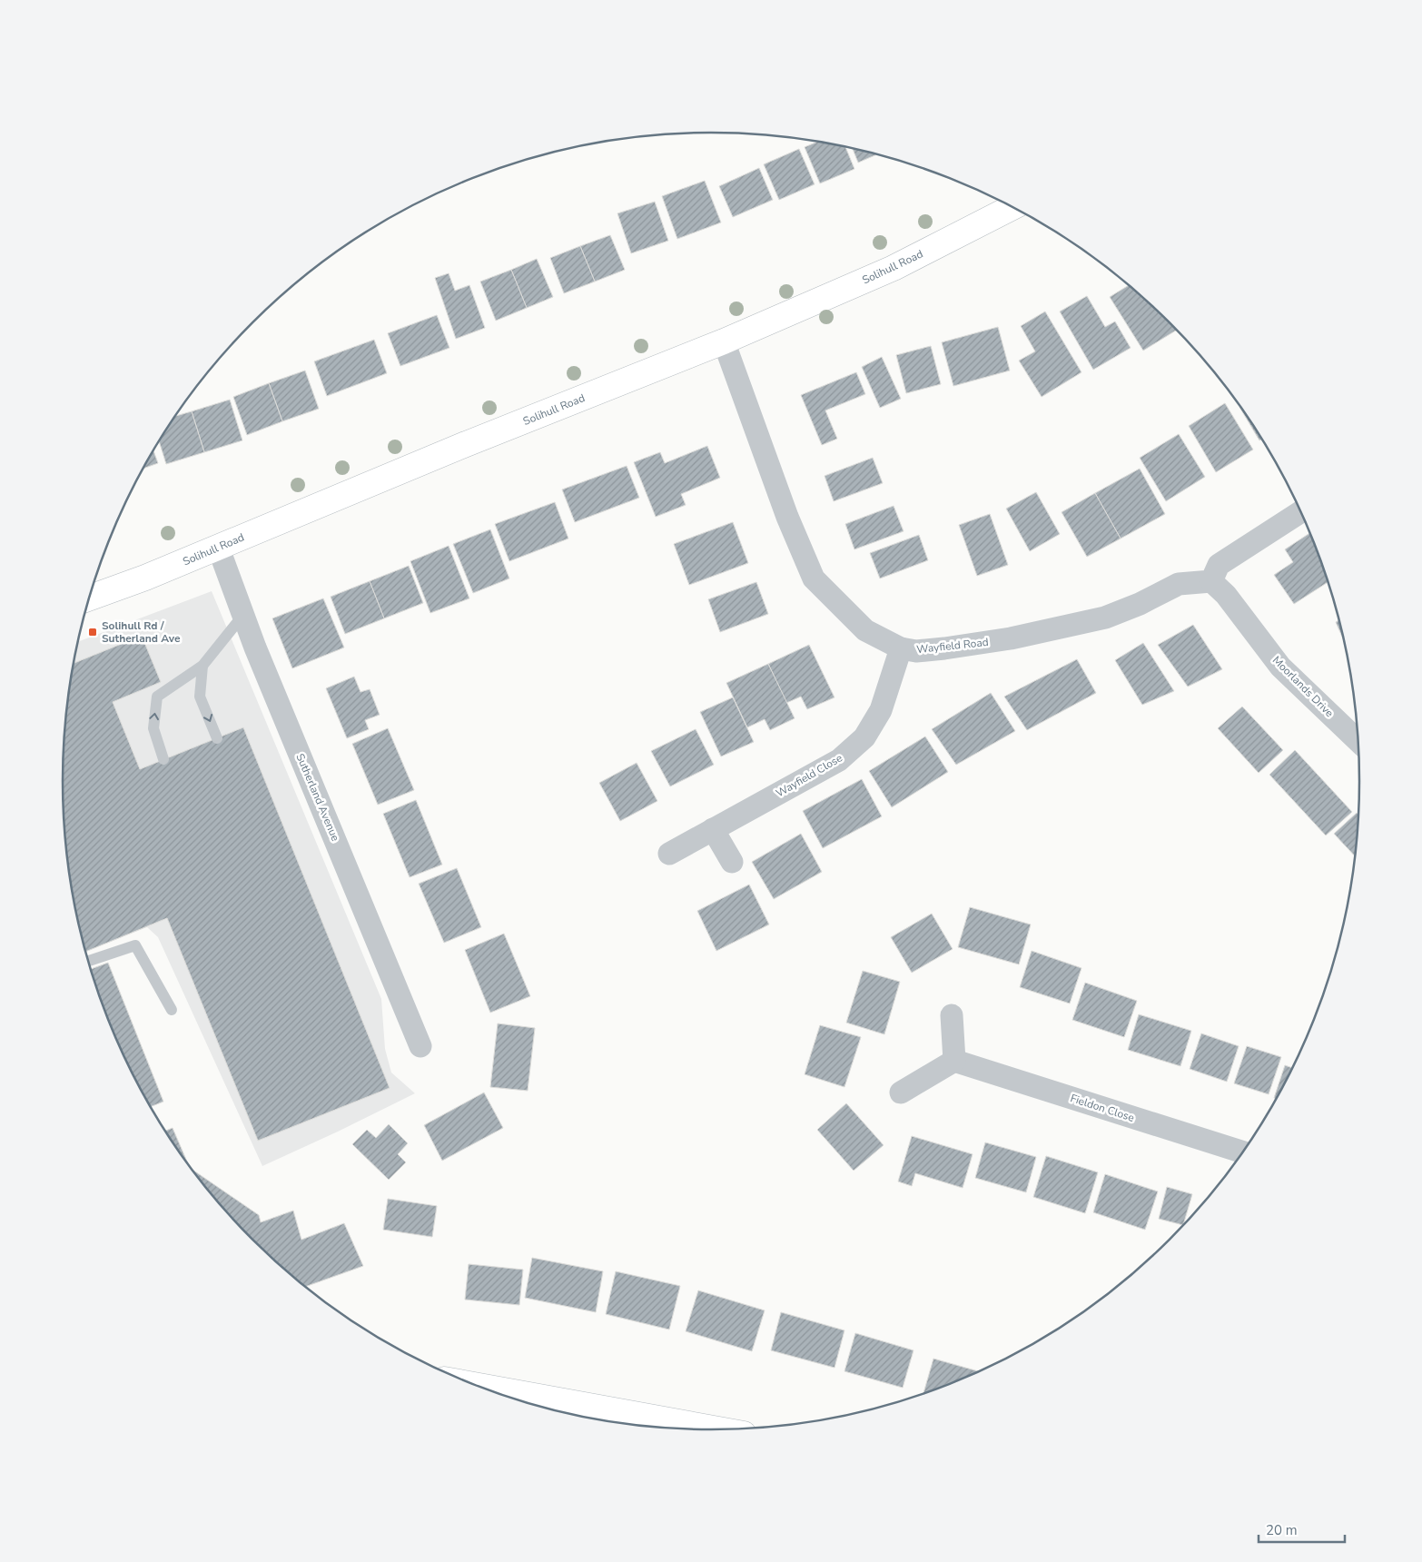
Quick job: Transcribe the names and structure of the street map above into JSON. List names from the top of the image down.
{
  "streets": {
    "street": [
      "Solihull Road",
      "Wayfield Road",
      "Moorlands Drive",
      "Wayfield Close",
      "Sutherland Avenue",
      "Fieldon Close"
    ]
  },
  "crossings": [
    ["Solihull Road", "Wayfield Road"],
    ["Solihull Road", "Sutherland Avenue"],
    ["Wayfield Road", "Moorlands Drive"],
    ["Wayfield Road", "Wayfield Close"]
  ],
  "places": {
    "transit": ["Solihull Rd / Sutherland Ave"]
  },
  "scale_bar": "20 m"
}
